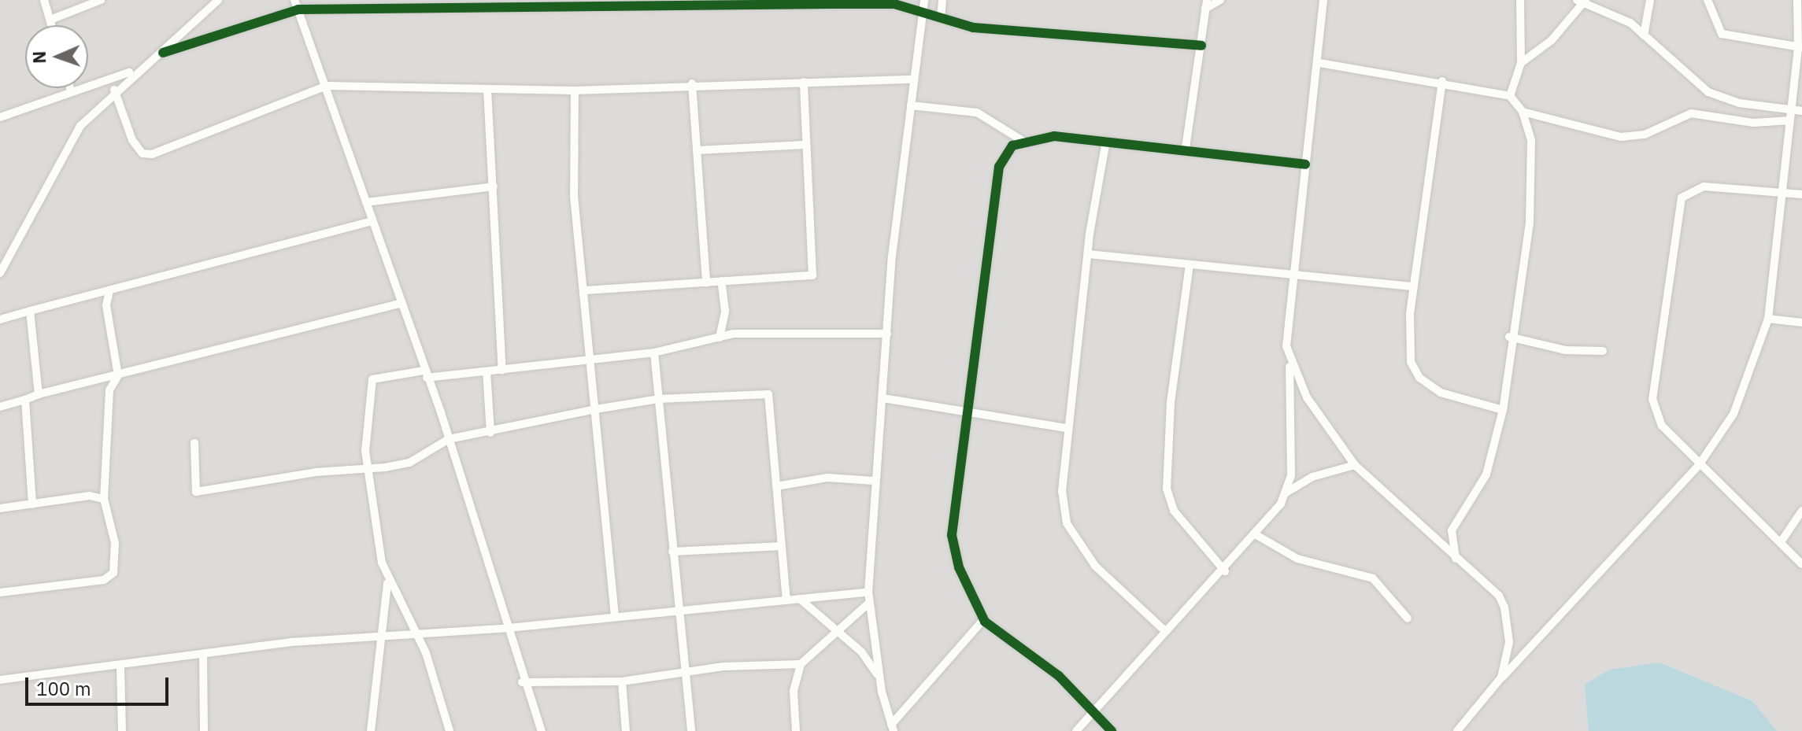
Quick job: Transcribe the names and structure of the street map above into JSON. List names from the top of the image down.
{
  "scale_bar": "100 m",
  "north": "left"
}
